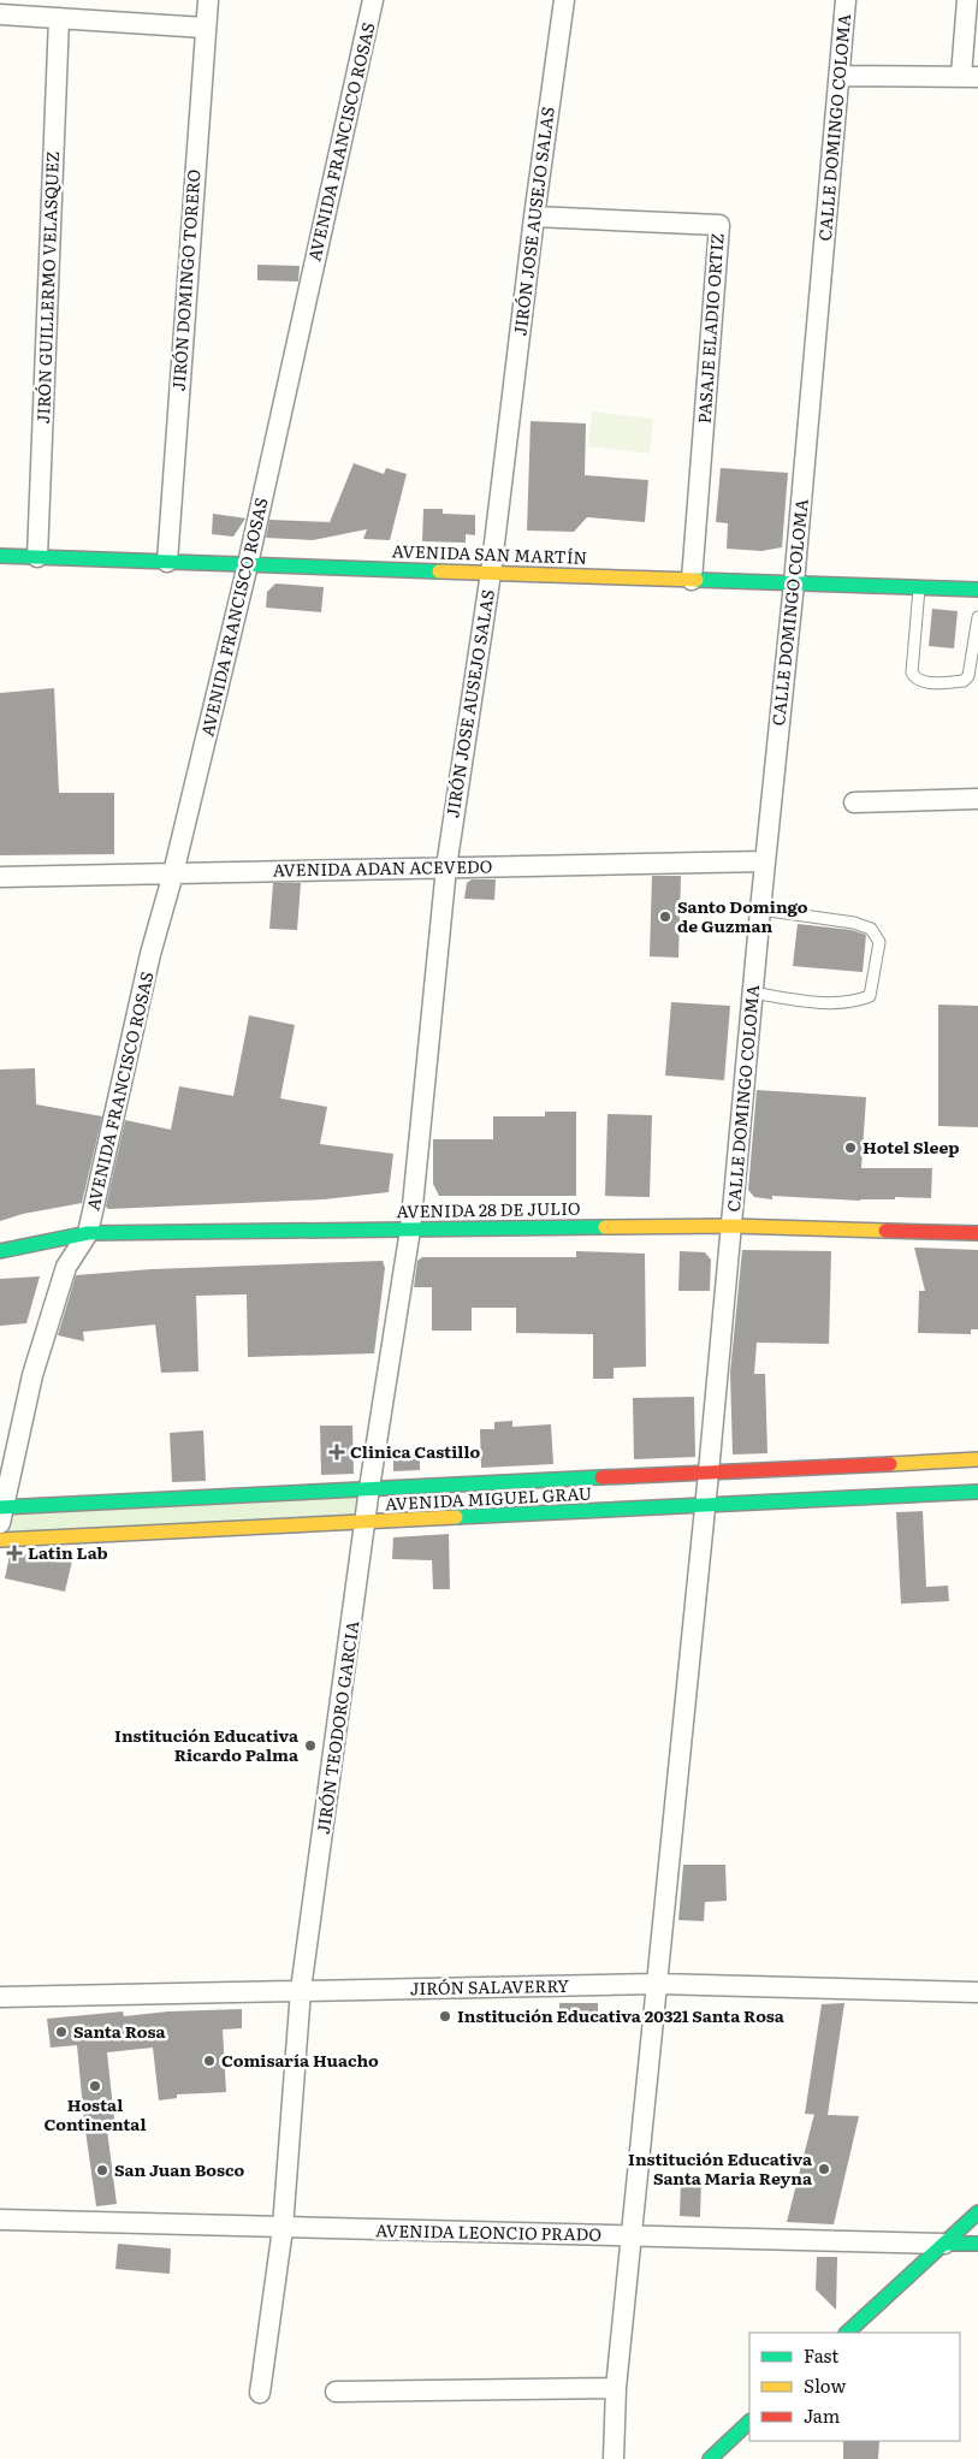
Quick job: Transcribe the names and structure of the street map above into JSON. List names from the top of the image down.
{
  "streets": {
    "street": [
      "CALLE DOMINGO COLOMA",
      "AVENIDA FRANCISCO ROSAS",
      "JIRÓN JOSE AUSEJO SALAS",
      "JIRÓN DOMINGO TORERO",
      "JIRÓN GUILLERMO VELASQUEZ",
      "PASAJE ELADIO ORTIZ",
      "AVENIDA SAN MARTÍN",
      "AVENIDA ADAN ACEVEDO",
      "AVENIDA 28 DE JULIO",
      "AVENIDA MIGUEL GRAU",
      "JIRÓN TEODORO GARCIA",
      "JIRÓN SALAVERRY",
      "AVENIDA LEONCIO PRADO"
    ]
  },
  "crossings": [
    ["CALLE DOMINGO COLOMA", "AVENIDA SAN MARTÍN"],
    ["CALLE DOMINGO COLOMA", "AVENIDA ADAN ACEVEDO"],
    ["CALLE DOMINGO COLOMA", "AVENIDA 28 DE JULIO"],
    ["CALLE DOMINGO COLOMA", "AVENIDA MIGUEL GRAU"],
    ["CALLE DOMINGO COLOMA", "JIRÓN SALAVERRY"],
    ["CALLE DOMINGO COLOMA", "AVENIDA LEONCIO PRADO"],
    ["AVENIDA FRANCISCO ROSAS", "AVENIDA SAN MARTÍN"],
    ["AVENIDA FRANCISCO ROSAS", "AVENIDA ADAN ACEVEDO"],
    ["AVENIDA FRANCISCO ROSAS", "AVENIDA 28 DE JULIO"],
    ["AVENIDA FRANCISCO ROSAS", "AVENIDA MIGUEL GRAU"],
    ["JIRÓN JOSE AUSEJO SALAS", "PASAJE ELADIO ORTIZ"],
    ["JIRÓN JOSE AUSEJO SALAS", "AVENIDA SAN MARTÍN"],
    ["JIRÓN JOSE AUSEJO SALAS", "AVENIDA ADAN ACEVEDO"],
    ["JIRÓN JOSE AUSEJO SALAS", "AVENIDA 28 DE JULIO"],
    ["JIRÓN JOSE AUSEJO SALAS", "JIRÓN TEODORO GARCIA"],
    ["JIRÓN DOMINGO TORERO", "AVENIDA SAN MARTÍN"],
    ["JIRÓN GUILLERMO VELASQUEZ", "AVENIDA SAN MARTÍN"],
    ["PASAJE ELADIO ORTIZ", "AVENIDA SAN MARTÍN"],
    ["AVENIDA 28 DE JULIO", "JIRÓN TEODORO GARCIA"],
    ["AVENIDA MIGUEL GRAU", "JIRÓN TEODORO GARCIA"],
    ["JIRÓN TEODORO GARCIA", "JIRÓN SALAVERRY"],
    ["JIRÓN TEODORO GARCIA", "AVENIDA LEONCIO PRADO"]
  ],
  "places": {
    "other": [
      "Santo Domingo de Guzman",
      "Hotel Sleep",
      "Institución Educativa Ricardo Palma",
      "Institución Educativa 20321 Santa Rosa",
      "Santa Rosa",
      "Comisaría Huacho",
      "Hostal Continental",
      "Institución Educativa Santa Maria Reyna",
      "San Juan Bosco"
    ],
    "health": ["Clinica Castillo", "Latin Lab"]
  },
  "legend": ["Fast", "Slow", "Jam"]
}
